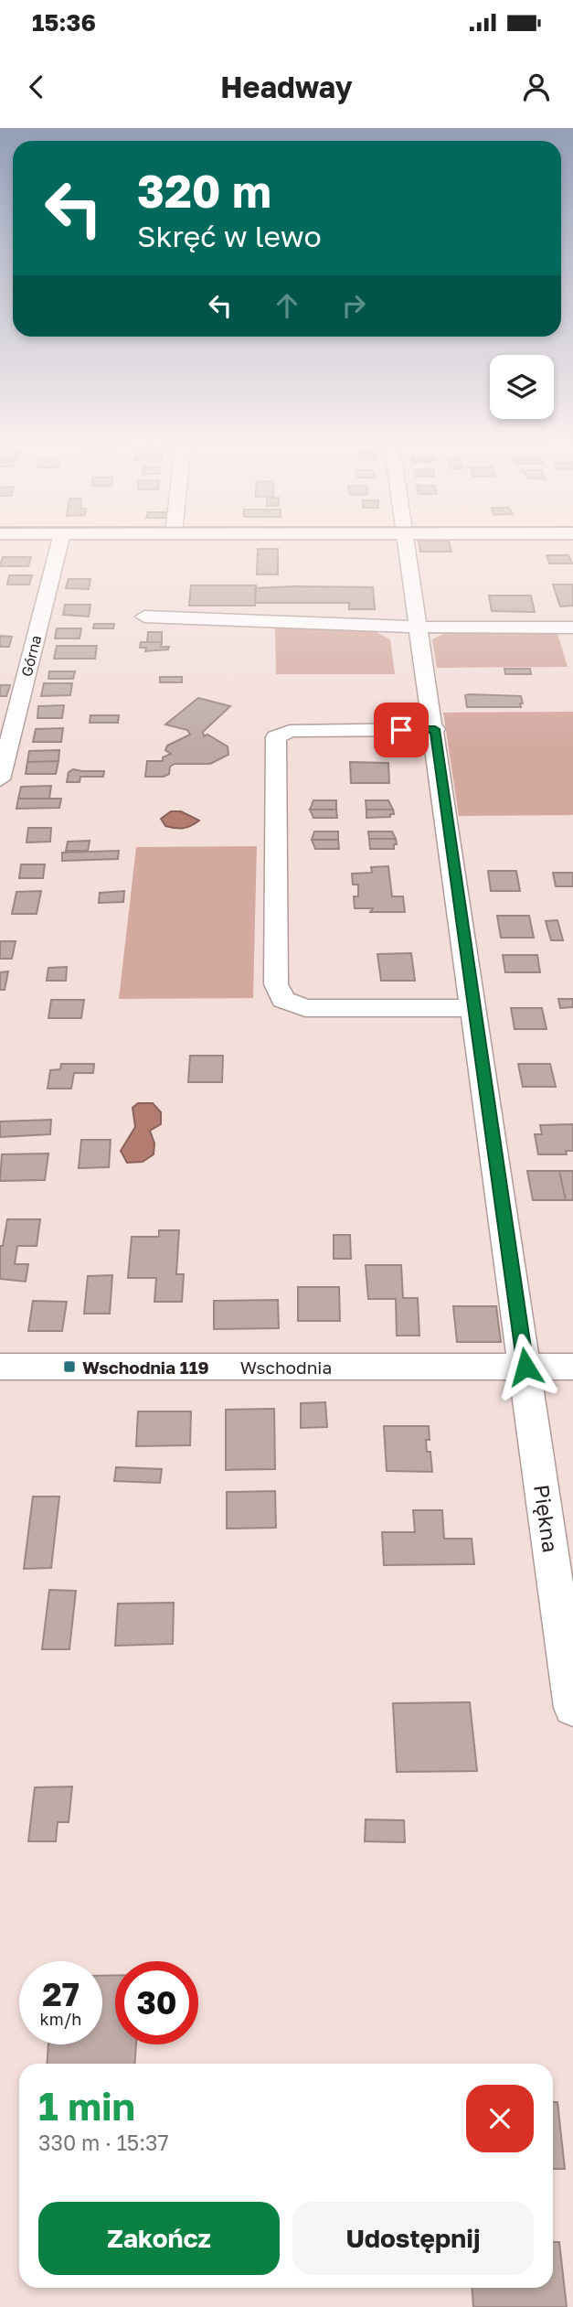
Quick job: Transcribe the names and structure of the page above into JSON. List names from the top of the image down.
{
  "streets": {
    "street": ["Górna", "Wschodnia", "Piękna"]
  },
  "crossings": [
    ["Wschodnia", "Piękna"]
  ],
  "places": {
    "transit": ["Wschodnia 119"]
  },
  "page": {
    "status": "15:36",
    "header": "Headway",
    "turn": ["320 m", "Skręć w lewo"],
    "speed": "27 km/h",
    "limit": "30",
    "heading": ["1 min", "330 m · 15:37"],
    "buttons": ["Zakończ", "Udostępnij"]
  }
}
